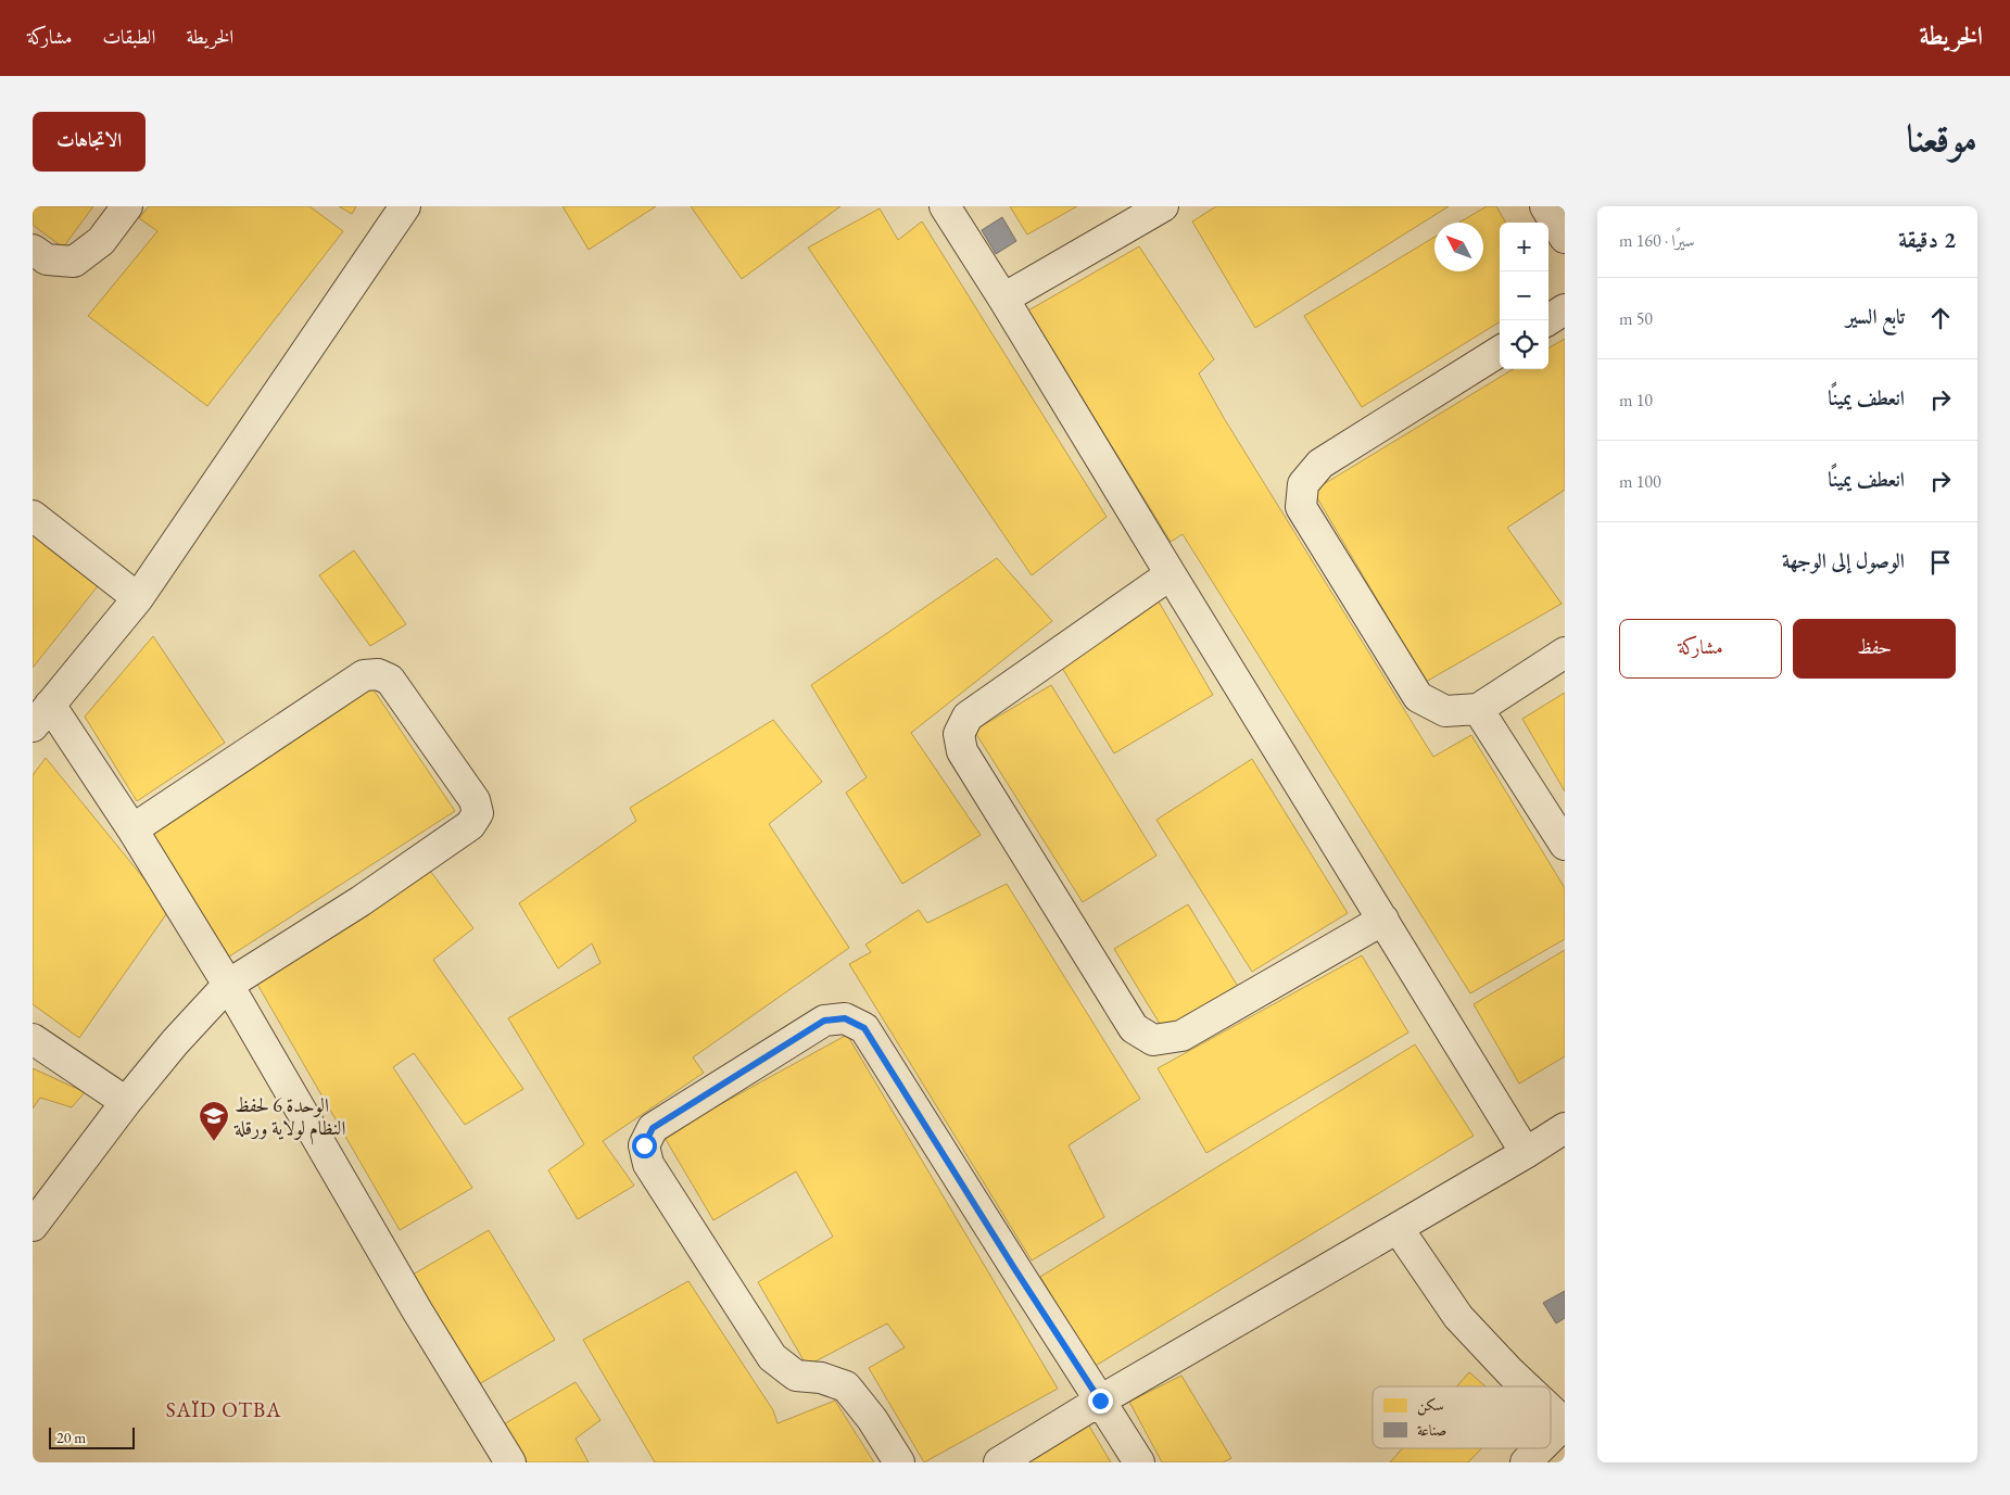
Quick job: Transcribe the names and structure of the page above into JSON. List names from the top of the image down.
{
  "districts": ["SAÏD OTBA"],
  "places": {
    "school or university": ["الوحدة 6 لحفظ النظام لولاية ورقلة"]
  },
  "legend": ["سكن", "صناعة"],
  "scale_bar": "20 m",
  "north": "top left",
  "page": {
    "header": "الخريطة",
    "nav": ["الخريطة", "الطبقات", "مشاركة"],
    "title": "موقعنا",
    "buttons": [
      "الاتجاهات",
      ["حفظ", "مشاركة"]
    ],
    "heading": ["2 دقيقة", "سيرًا · 160 m"],
    "map_buttons": ["+", "−"],
    "list": [
      ["تابع السير", "50 m"],
      ["انعطف يمينًا", "10 m"],
      ["انعطف يمينًا", "100 m"],
      "الوصول إلى الوجهة"
    ],
    "scale": "20 m"
  }
}
